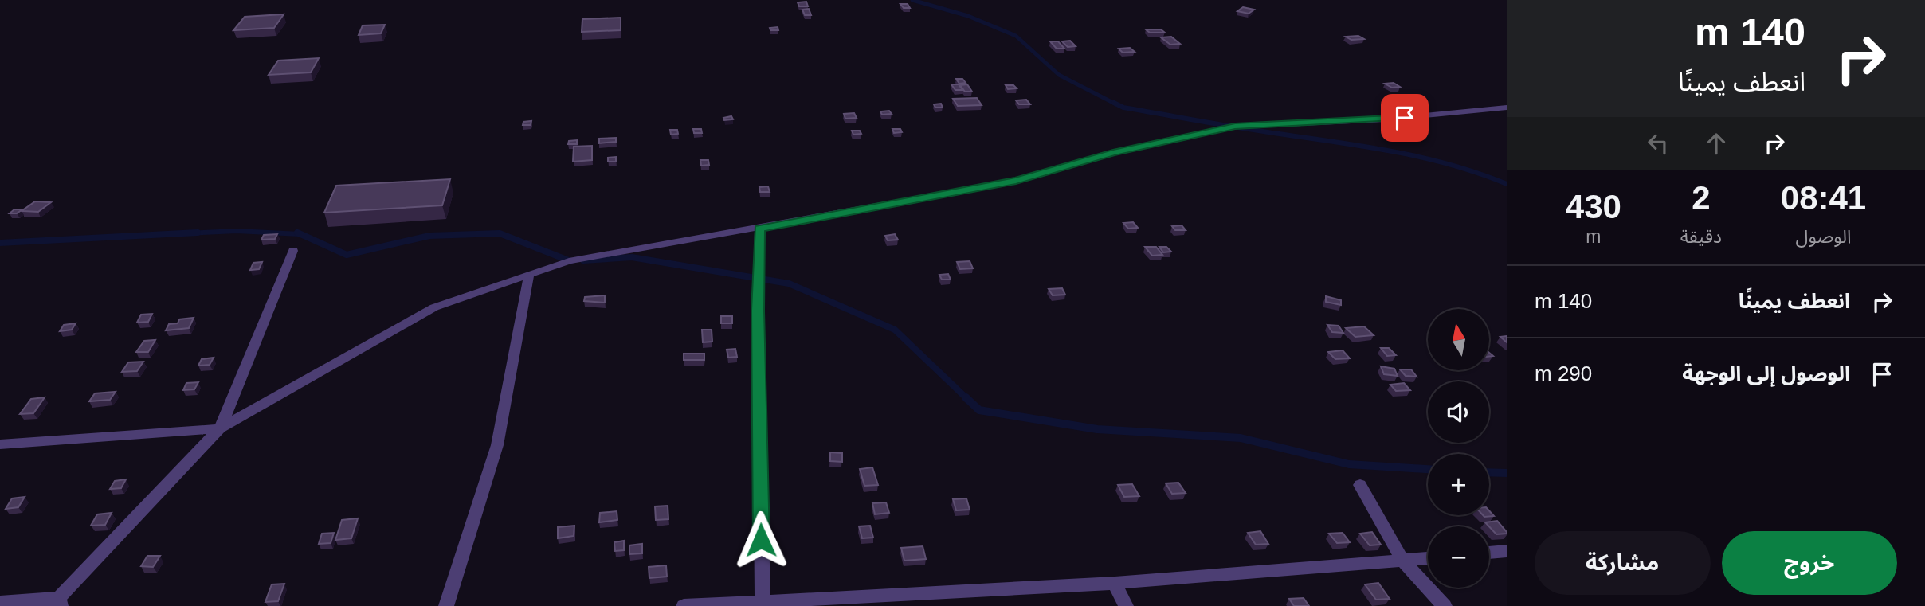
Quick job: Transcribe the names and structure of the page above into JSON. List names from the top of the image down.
{
  "north": "top",
  "page": {
    "turn": ["140 m", "انعطف يمينًا"],
    "eta": [
      "08:41",
      "الوصول",
      "2",
      "دقيقة",
      "430",
      "m"
    ],
    "list": [
      {
        "name": "انعطف يمينًا",
        "value": "140 m"
      },
      {
        "name": "الوصول إلى الوجهة",
        "value": "290 m"
      }
    ],
    "map_buttons": ["+", "−"],
    "buttons": ["خروج", "مشاركة"]
  }
}
